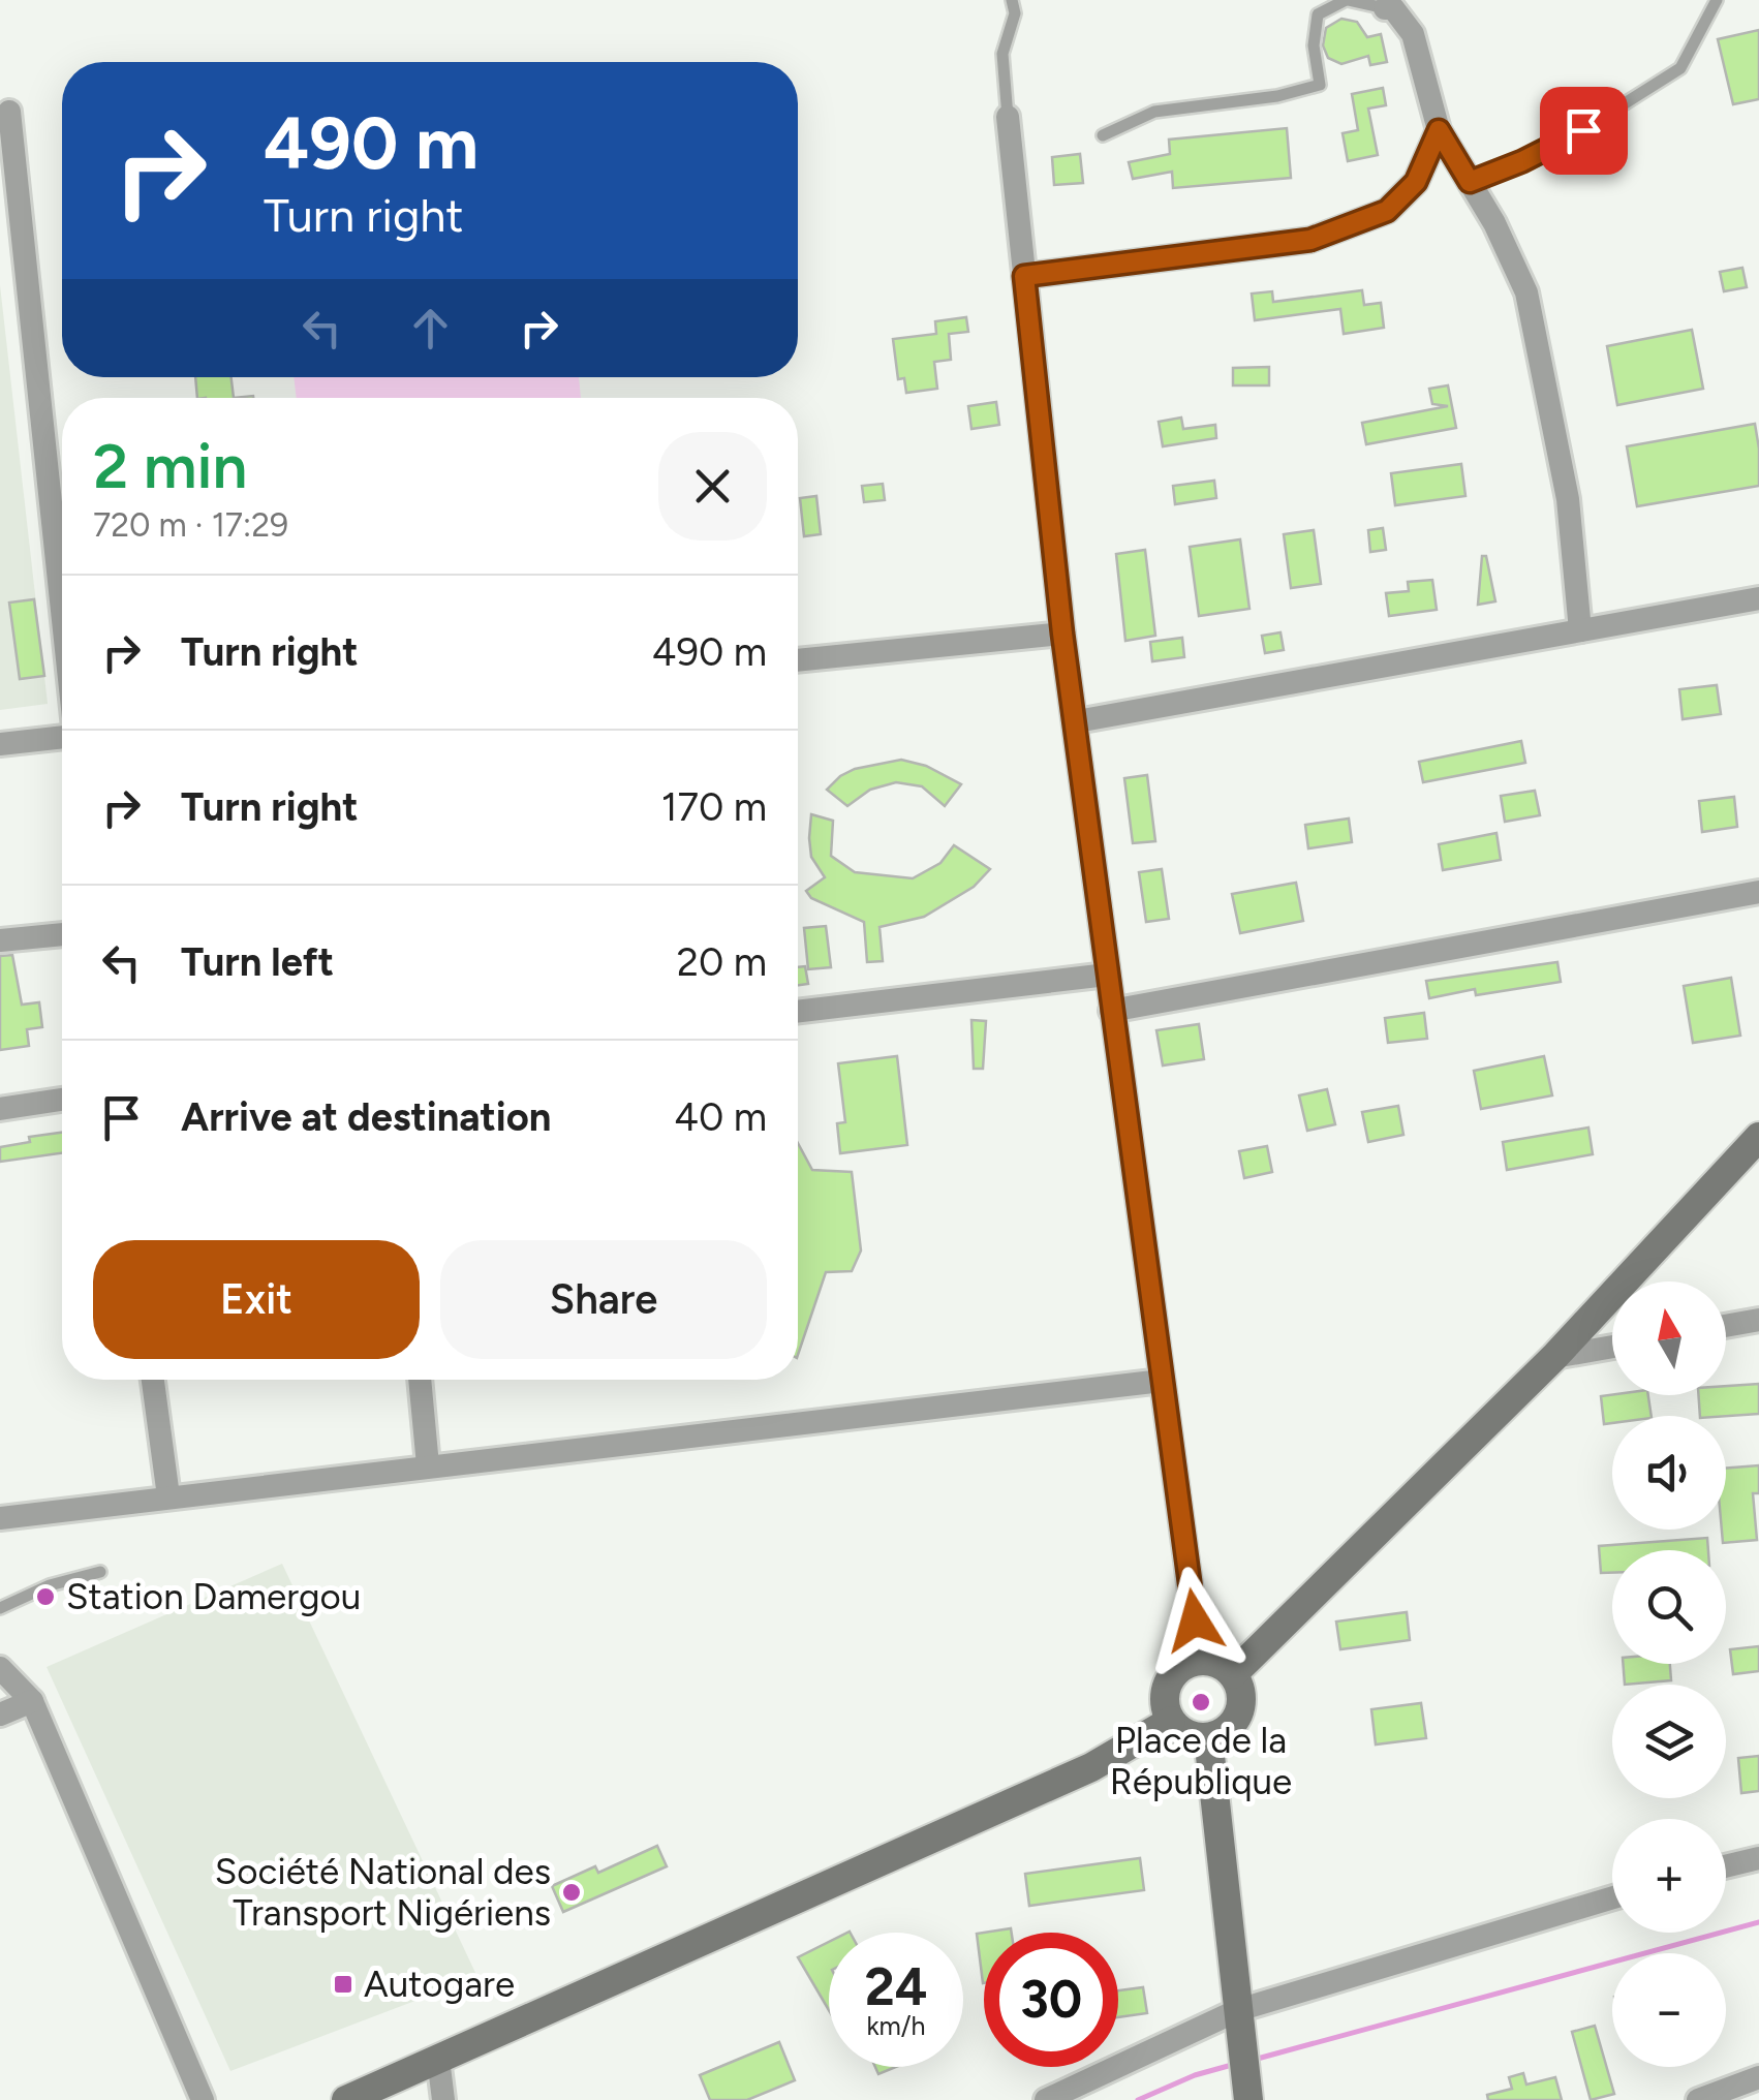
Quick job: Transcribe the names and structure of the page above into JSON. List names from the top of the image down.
{
  "places": {
    "other": ["Station Damergou", "Place de la République", "Société National des Transport Nigériens"],
    "transit": ["Autogare"]
  },
  "north": "top",
  "page": {
    "turn": ["490 m", "Turn right"],
    "heading": ["2 min", "720 m · 17:29"],
    "list": [
      {
        "name": "Turn right",
        "value": "490 m"
      },
      {
        "name": "Turn right",
        "value": "170 m"
      },
      {
        "name": "Turn left",
        "value": "20 m"
      },
      {
        "name": "Arrive at destination",
        "value": "40 m"
      }
    ],
    "buttons": ["Exit", "Share"],
    "map_buttons": ["+", "−"],
    "speed": "24 km/h",
    "limit": "30"
  }
}
